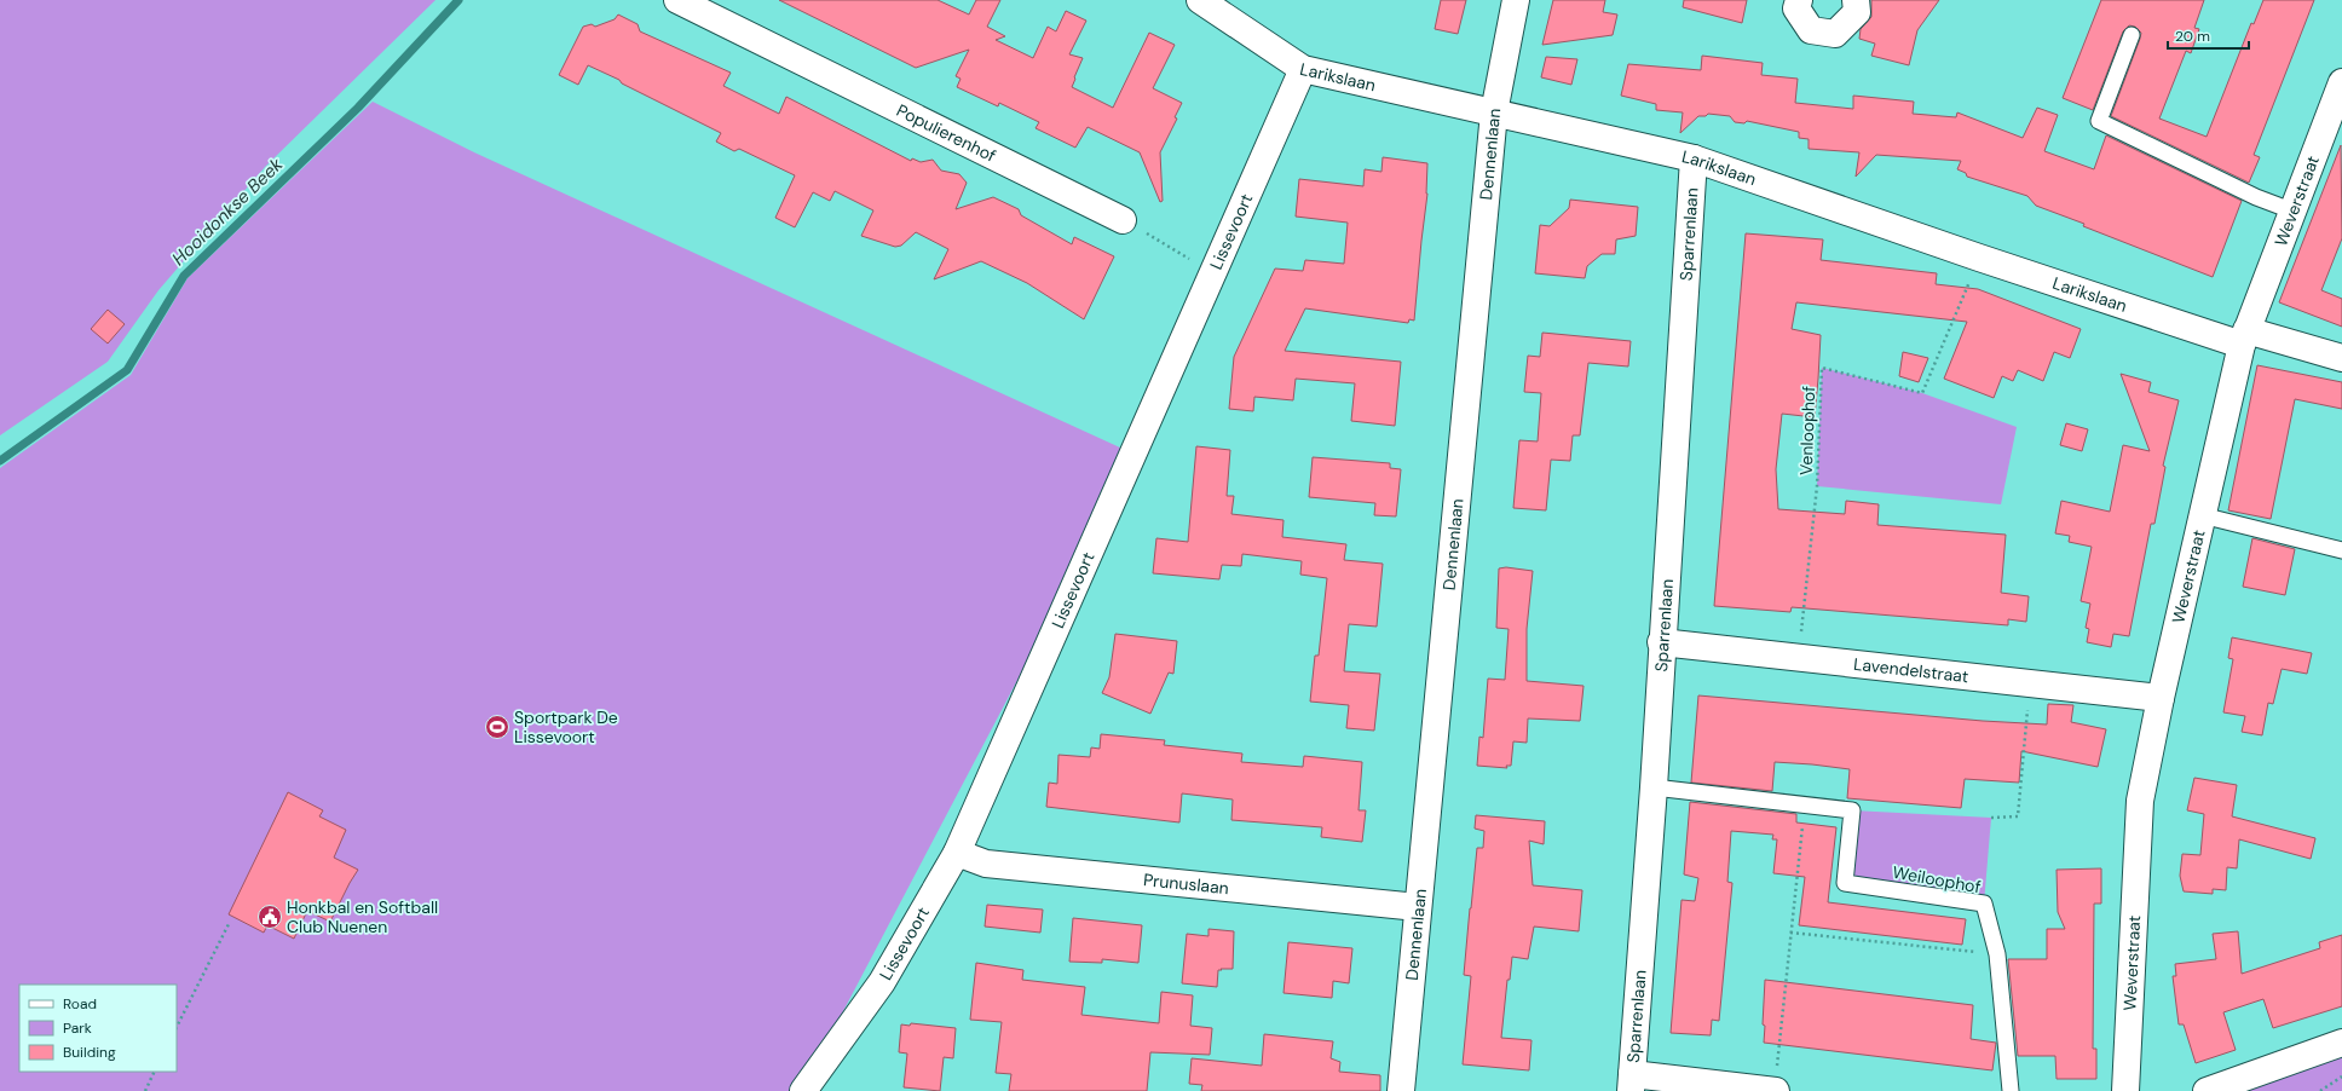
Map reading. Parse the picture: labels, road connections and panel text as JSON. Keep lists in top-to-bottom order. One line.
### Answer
{"streets":{"street":["Larikslaan","Populierenhof","Dennenlaan","Weverstraat","Lissevoort","Sparrenlaan","Lavendelstraat","Prunuslaan"],"lane":["Weiloophof"],"path":["Venloophof"]},"crossings":[["Larikslaan","Dennenlaan"],["Larikslaan","Weverstraat"],["Larikslaan","Lissevoort"],["Larikslaan","Sparrenlaan"],["Larikslaan","Venloophof"],["Dennenlaan","Prunuslaan"],["Weverstraat","Lavendelstraat"],["Lissevoort","Prunuslaan"],["Sparrenlaan","Lavendelstraat"],["Sparrenlaan","Weiloophof"],["Venloophof","Lavendelstraat"]],"water":["Hooidonkse Beek"],"places":{"sports":["Sportpark De Lissevoort"],"public building":["Honkbal en Softball Club Nuenen"]},"legend":["Road","Park","Building"],"scale_bar":"20 m"}
